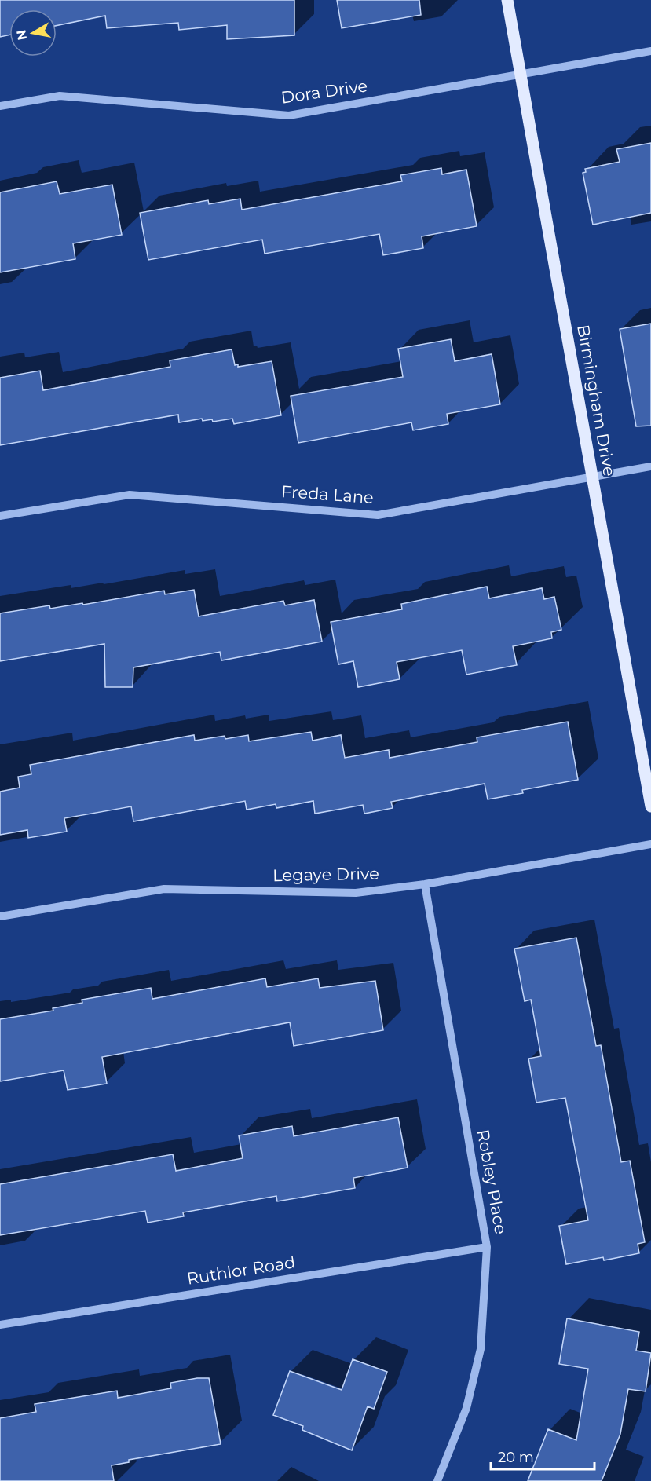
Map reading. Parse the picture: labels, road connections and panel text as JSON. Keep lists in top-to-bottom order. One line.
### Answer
{"streets":{"main road":["Birmingham Drive"],"street":["Dora Drive","Freda Lane","Legaye Drive","Robley Place","Ruthlor Road"]},"crossings":[["Dora Drive","Birmingham Drive"],["Birmingham Drive","Freda Lane"],["Legaye Drive","Robley Place"],["Robley Place","Ruthlor Road"]],"scale_bar":"20 m","north":"left"}
